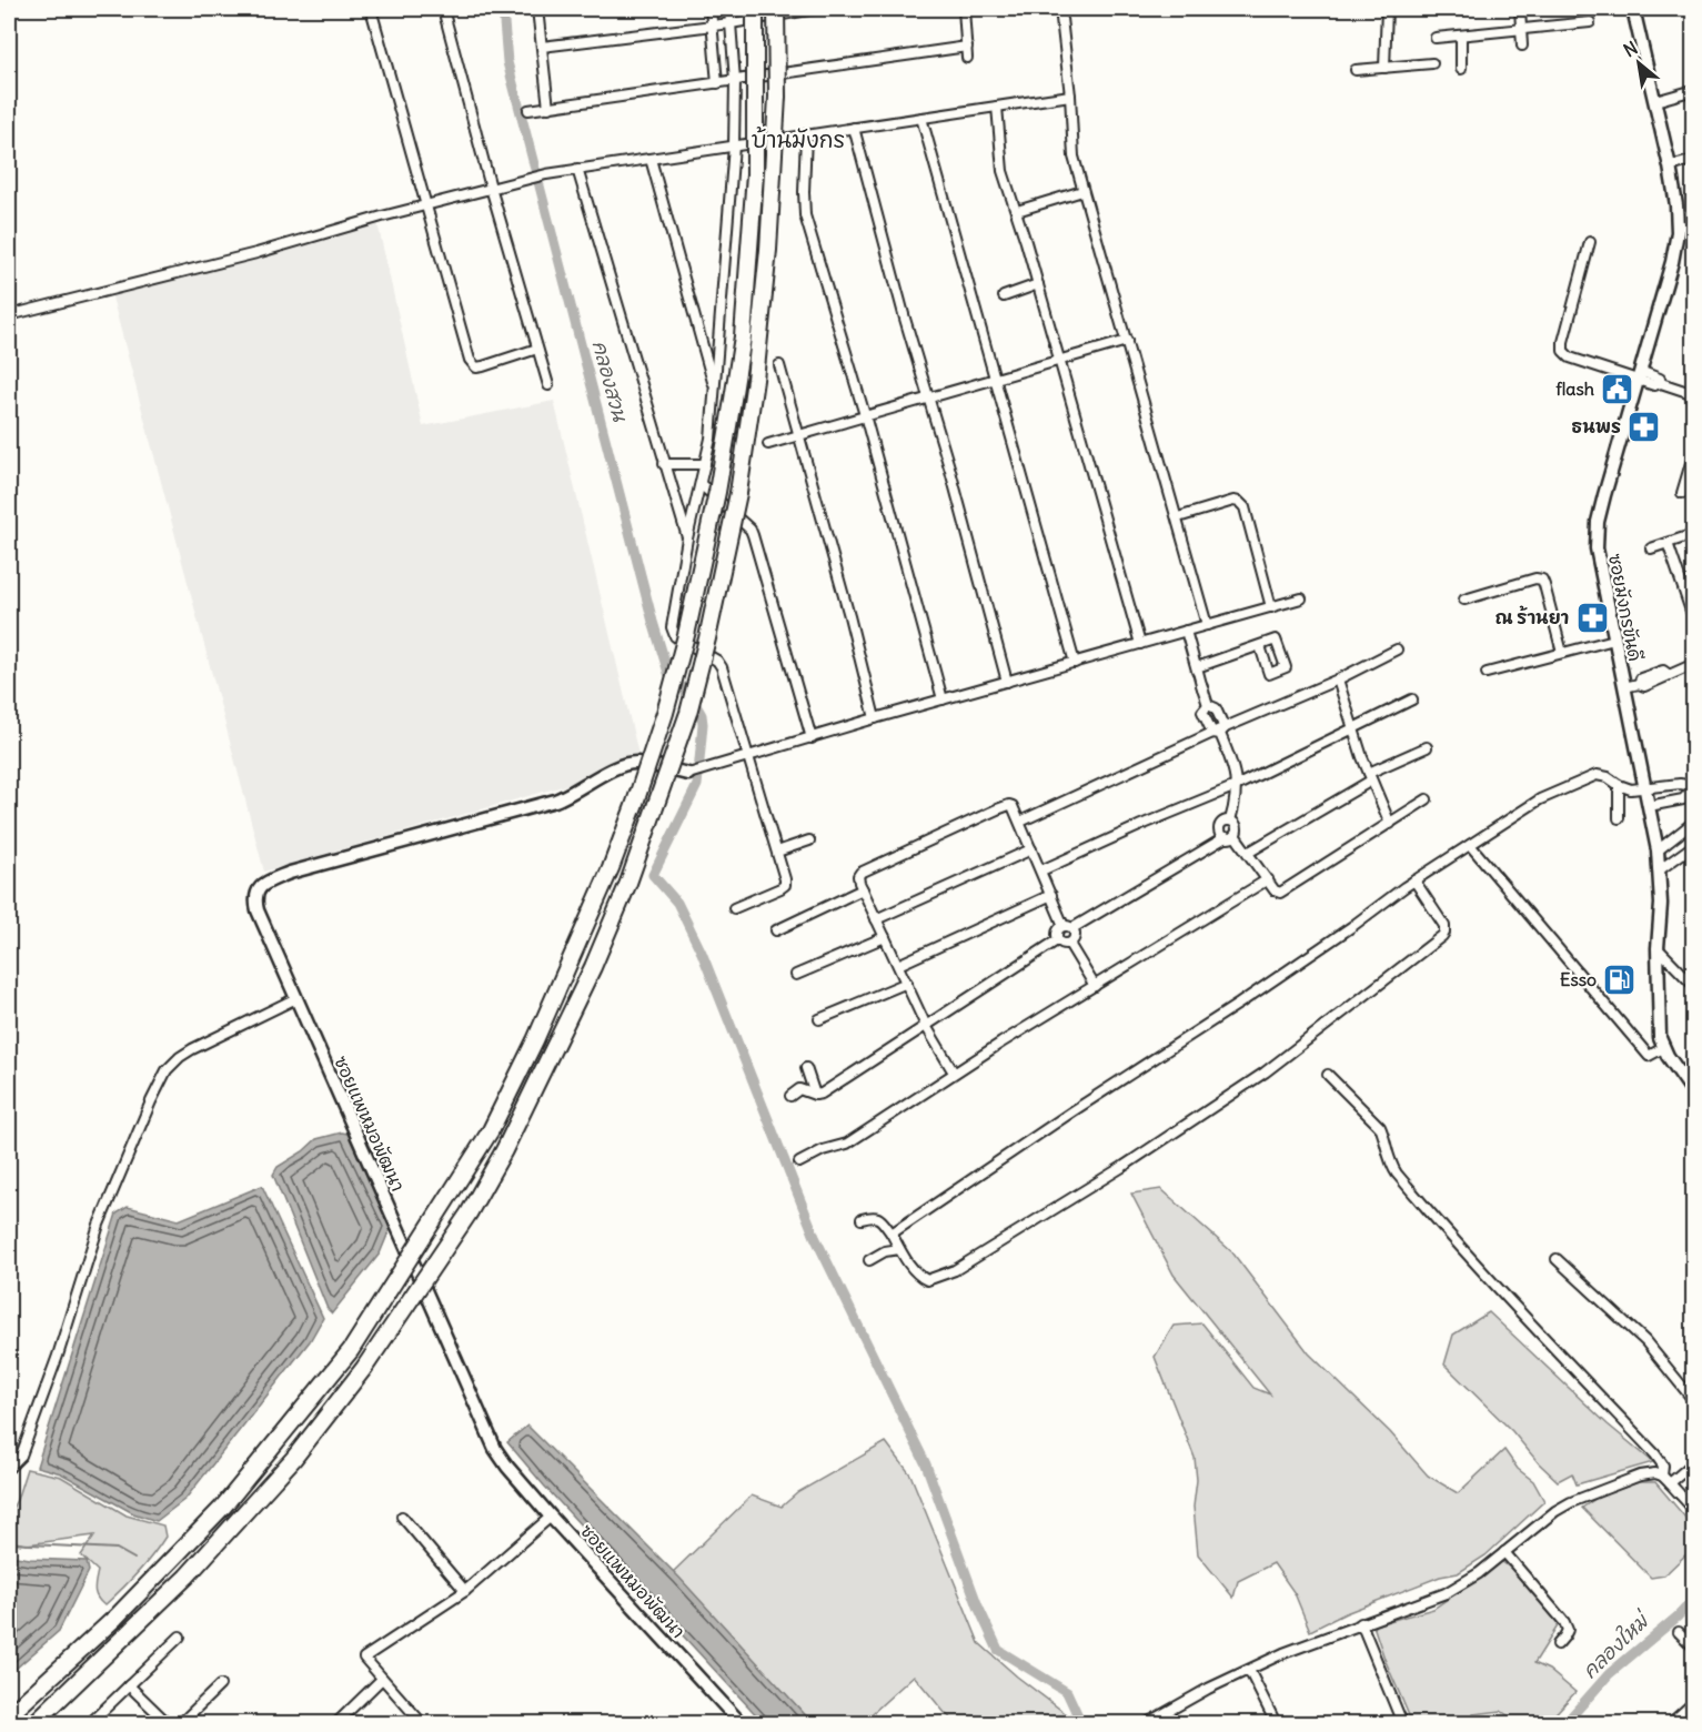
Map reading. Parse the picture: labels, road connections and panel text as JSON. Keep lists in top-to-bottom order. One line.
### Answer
{"streets":{"street":["ซอยมังกรขันดี","ซอยแพหมอพัฒนา"]},"districts":["บ้านมังกร"],"water":["คลองสวน","คลองใหม่"],"places":{"public building":["flash"],"pharmacy":["ธนพร","ณ ร้านยา"],"fuel station":["Esso"]},"north":"top left"}
